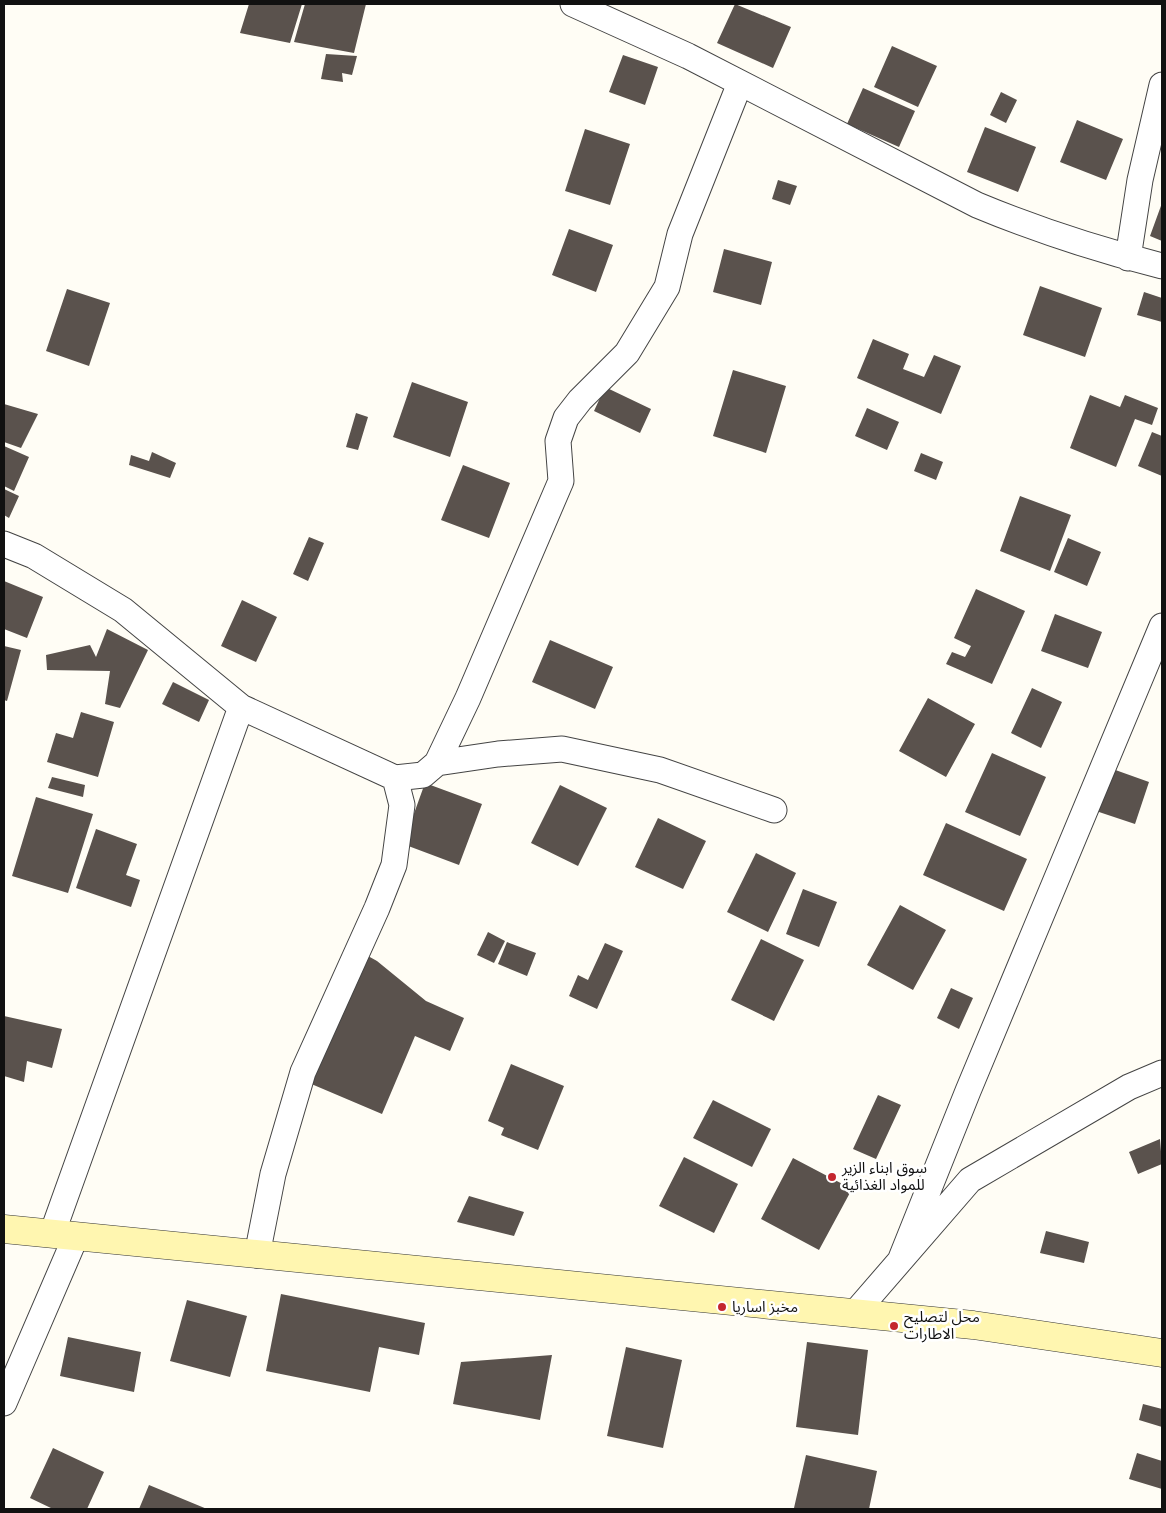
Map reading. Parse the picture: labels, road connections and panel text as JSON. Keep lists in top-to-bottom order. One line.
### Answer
{"places":["سوق ابناء الزير للمواد الغذائية","مخبز اساريا","محل لتصليح الاطارات"]}
